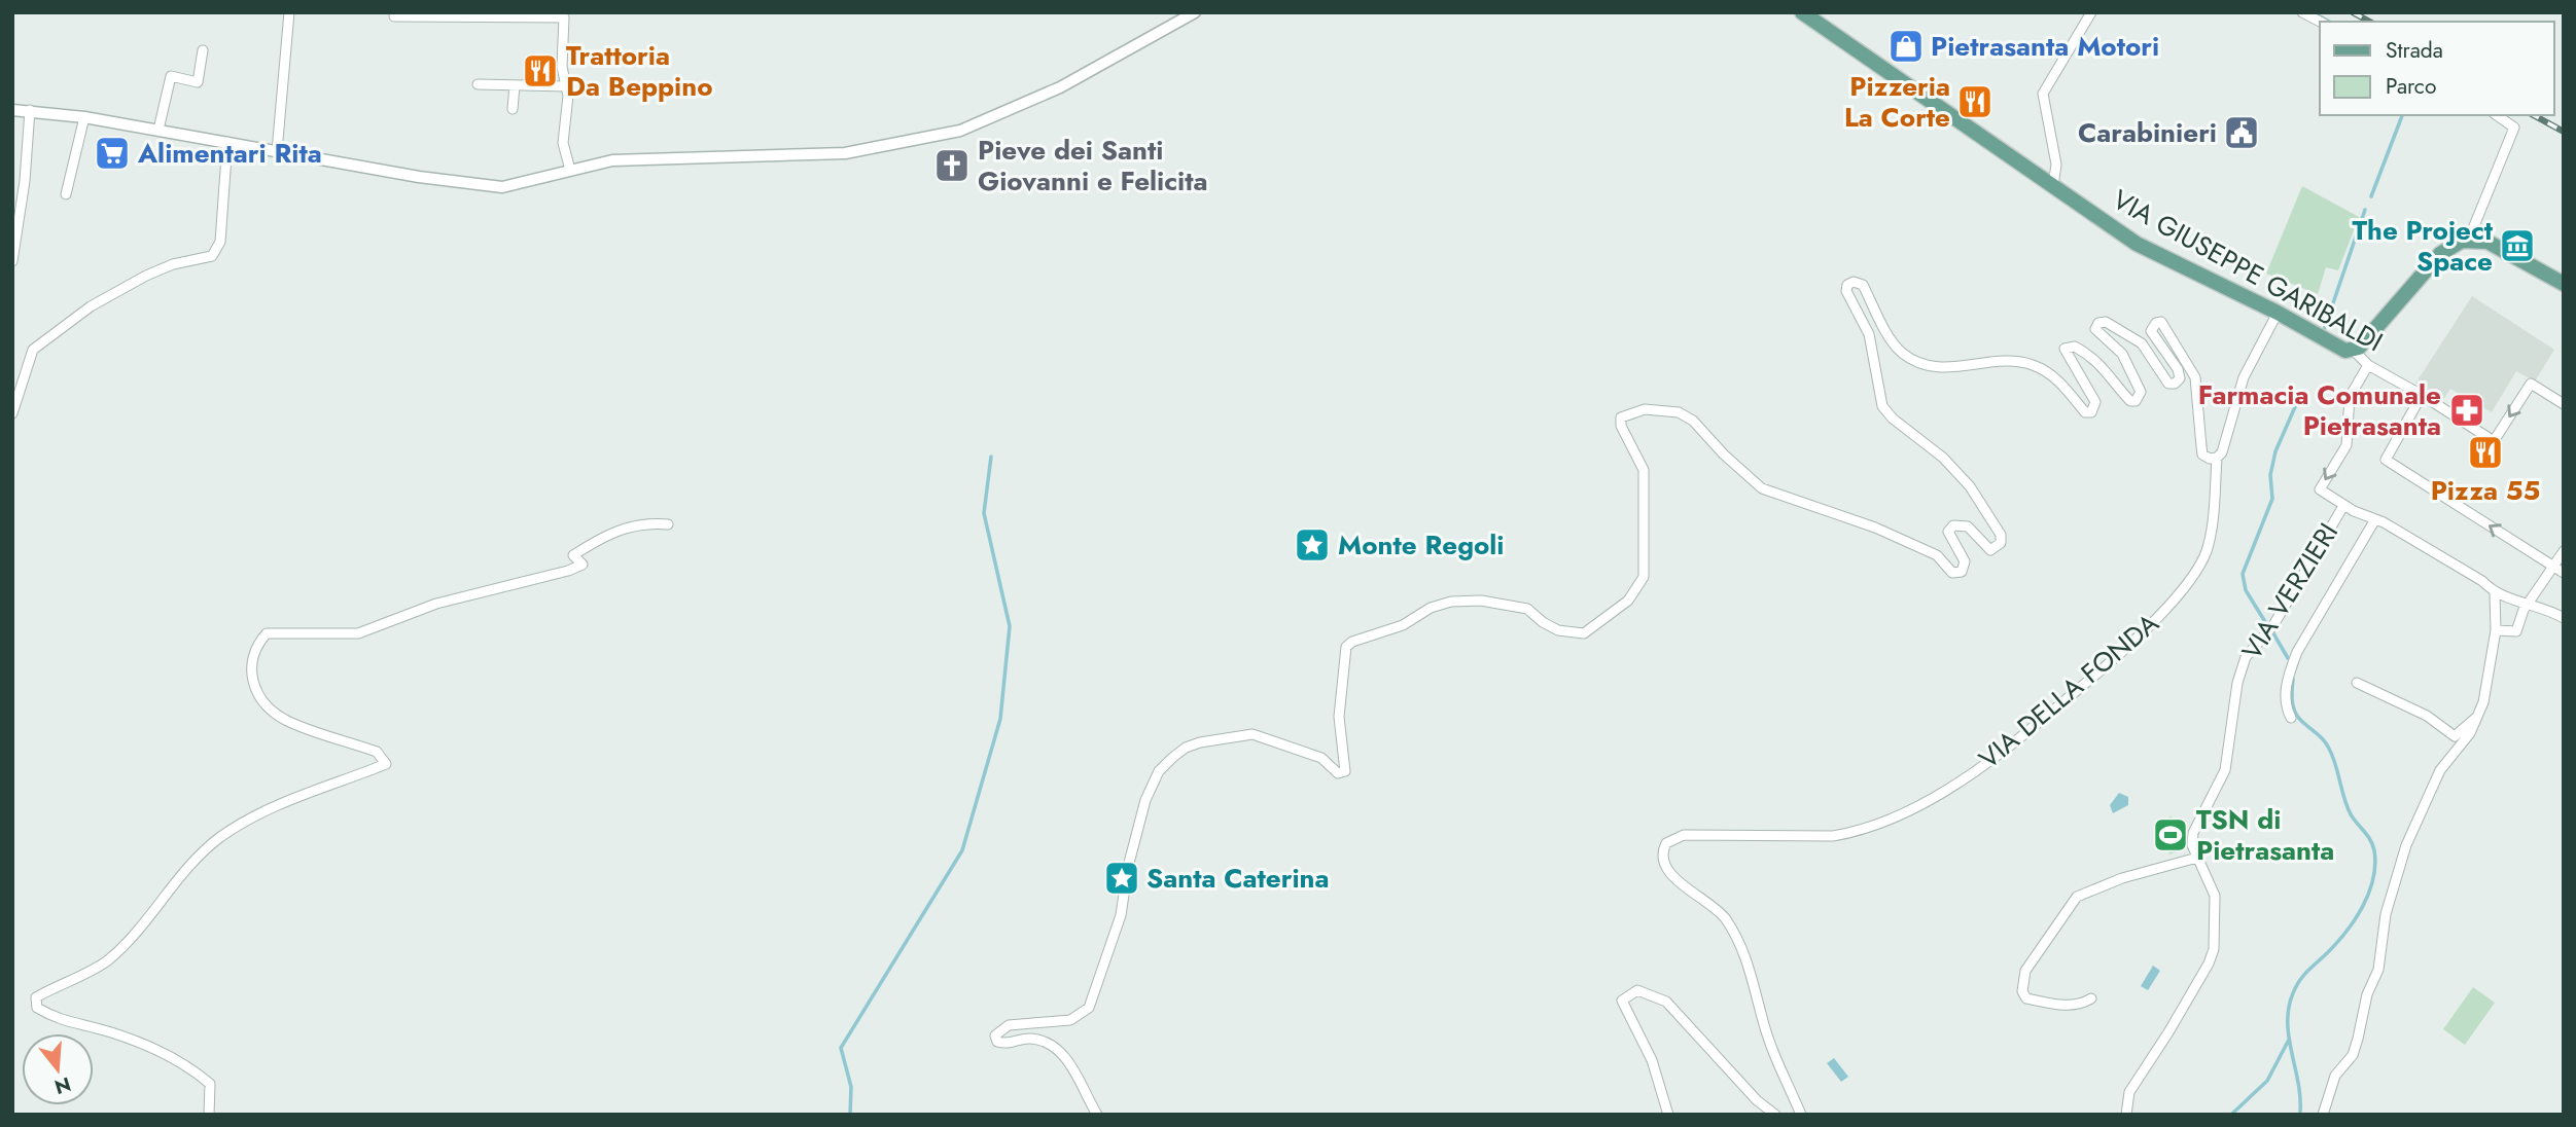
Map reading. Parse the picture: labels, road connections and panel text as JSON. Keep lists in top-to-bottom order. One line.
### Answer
{"streets":{"main road":["VIA GIUSEPPE GARIBALDI"],"street":["VIA VERZIERI","VIA DELLA FONDA"]},"places":{"shop":["Pietrasanta Motori"],"restaurant":["Trattoria Da Beppino","Pizzeria La Corte","Pizza 55"],"public building":["Carabinieri"],"supermarket":["Alimentari Rita"],"church":["Pieve dei Santi Giovanni e Felicita"],"museum":["The Project Space"],"pharmacy":["Farmacia Comunale Pietrasanta"],"place":["Monte Regoli","Santa Caterina"],"sports":["TSN di Pietrasanta"]},"legend":["Strada","Parco"],"north":"bottom"}
